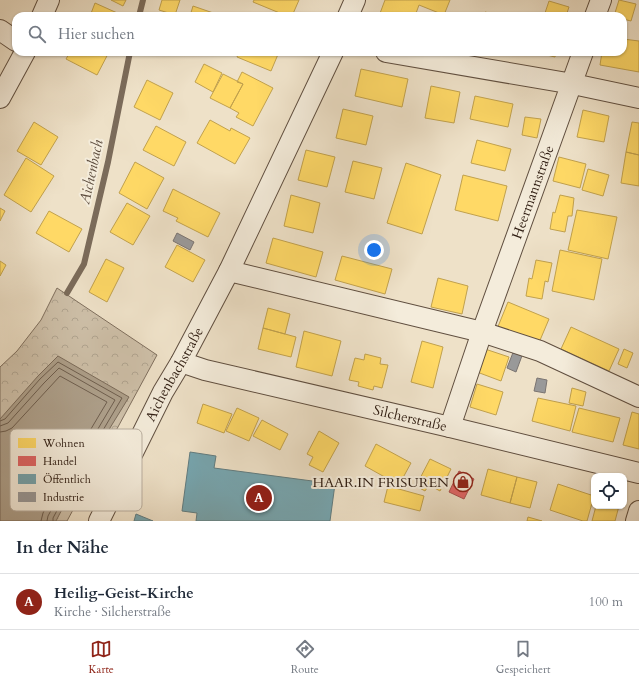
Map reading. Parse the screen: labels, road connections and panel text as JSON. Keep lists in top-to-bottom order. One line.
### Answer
{"streets":{"street":["Heermannstraße","Aichenbachstraße","Silcherstraße"]},"crossings":[["Heermannstraße","Silcherstraße"],["Aichenbachstraße","Silcherstraße"]],"water":["Aichenbach"],"places":{"shop":["HAAR.IN FRISUREN"]},"legend":["Wohnen","Handel","Öffentlich","Industrie"],"page":{"search":"Hier suchen","pins":"A","heading":"In der Nähe","list":[{"mark":"A","name":"Heilig-Geist-Kirche","note":"Kirche · Silcherstraße","value":"100 m"}],"nav":["Karte","Route","Gespeichert"]}}
